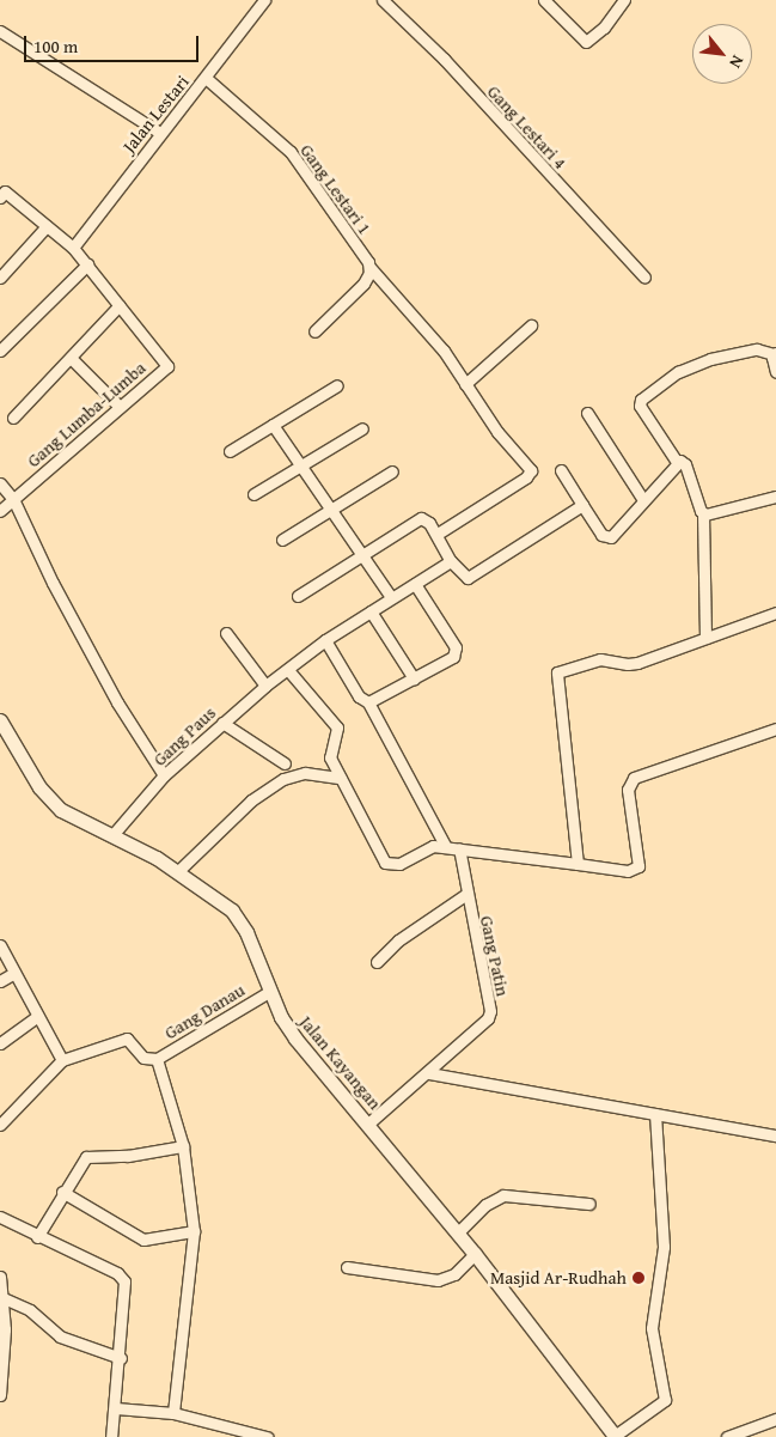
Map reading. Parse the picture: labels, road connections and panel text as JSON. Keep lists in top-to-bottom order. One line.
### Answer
{"streets":{"street":["Jalan Lestari","Gang Lestari 4","Gang Lestari 1","Gang Lumba-Lumba","Gang Paus","Gang Patin","Gang Danau","Jalan Kayangan"]},"crossings":[["Jalan Lestari","Gang Lestari 1"],["Gang Paus","Jalan Kayangan"],["Gang Patin","Jalan Kayangan"],["Gang Danau","Jalan Kayangan"]],"places":["Masjid Ar-Rudhah"],"scale_bar":"100 m","north":"bottom right"}
